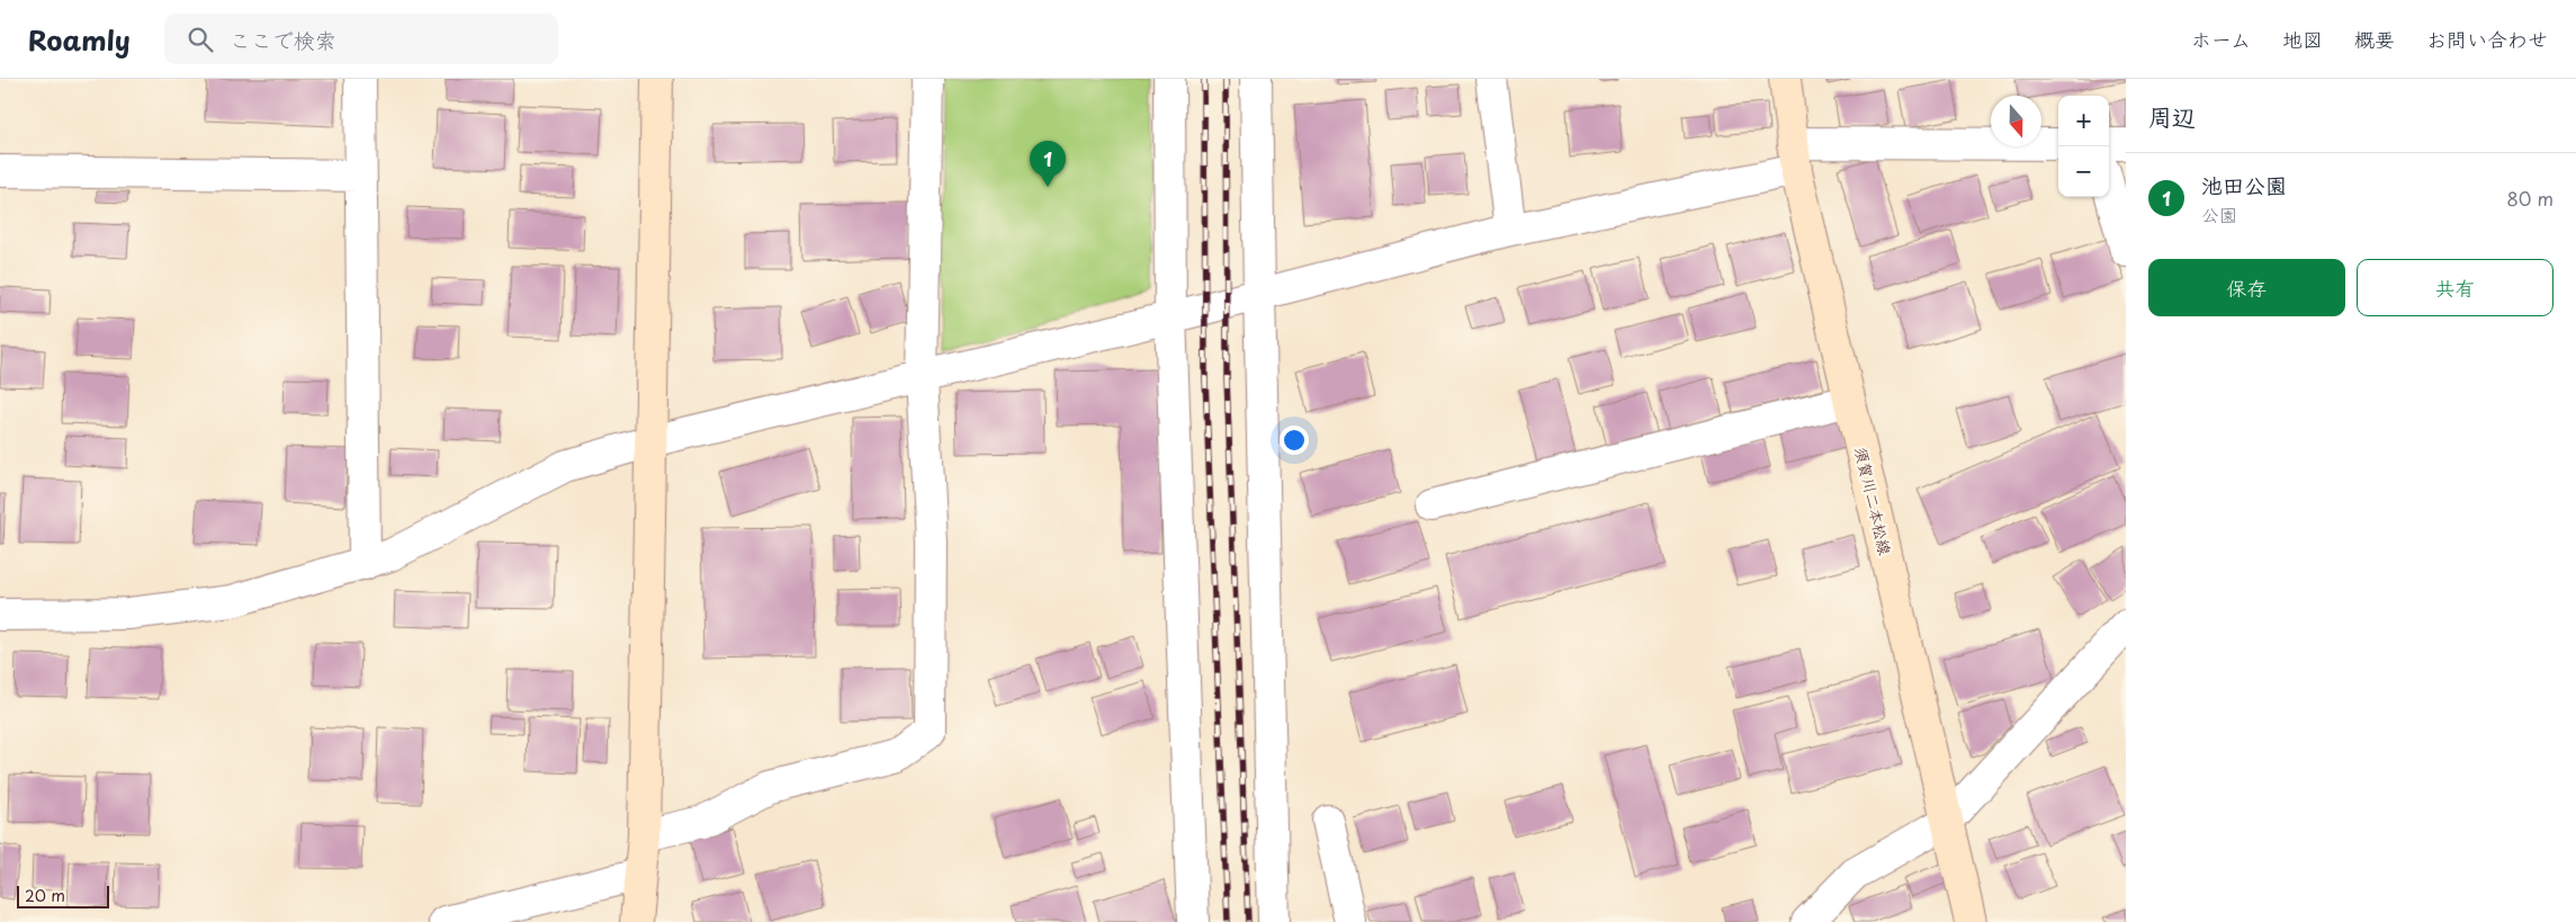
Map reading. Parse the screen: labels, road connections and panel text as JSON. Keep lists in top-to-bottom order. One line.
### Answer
{"streets":{"street":["須賀川二本松線"]},"scale_bar":"20 m","north":"bottom","page":{"header":"Roamly","search":"ここで検索","nav":["ホーム","地図","概要","お問い合わせ"],"heading":"周辺","map_buttons":["+","−"],"pins":"1","list":[{"mark":"1","name":"池田公園","note":"公園","value":"80 m"}],"buttons":["保存","共有"],"scale":"20 m"}}
